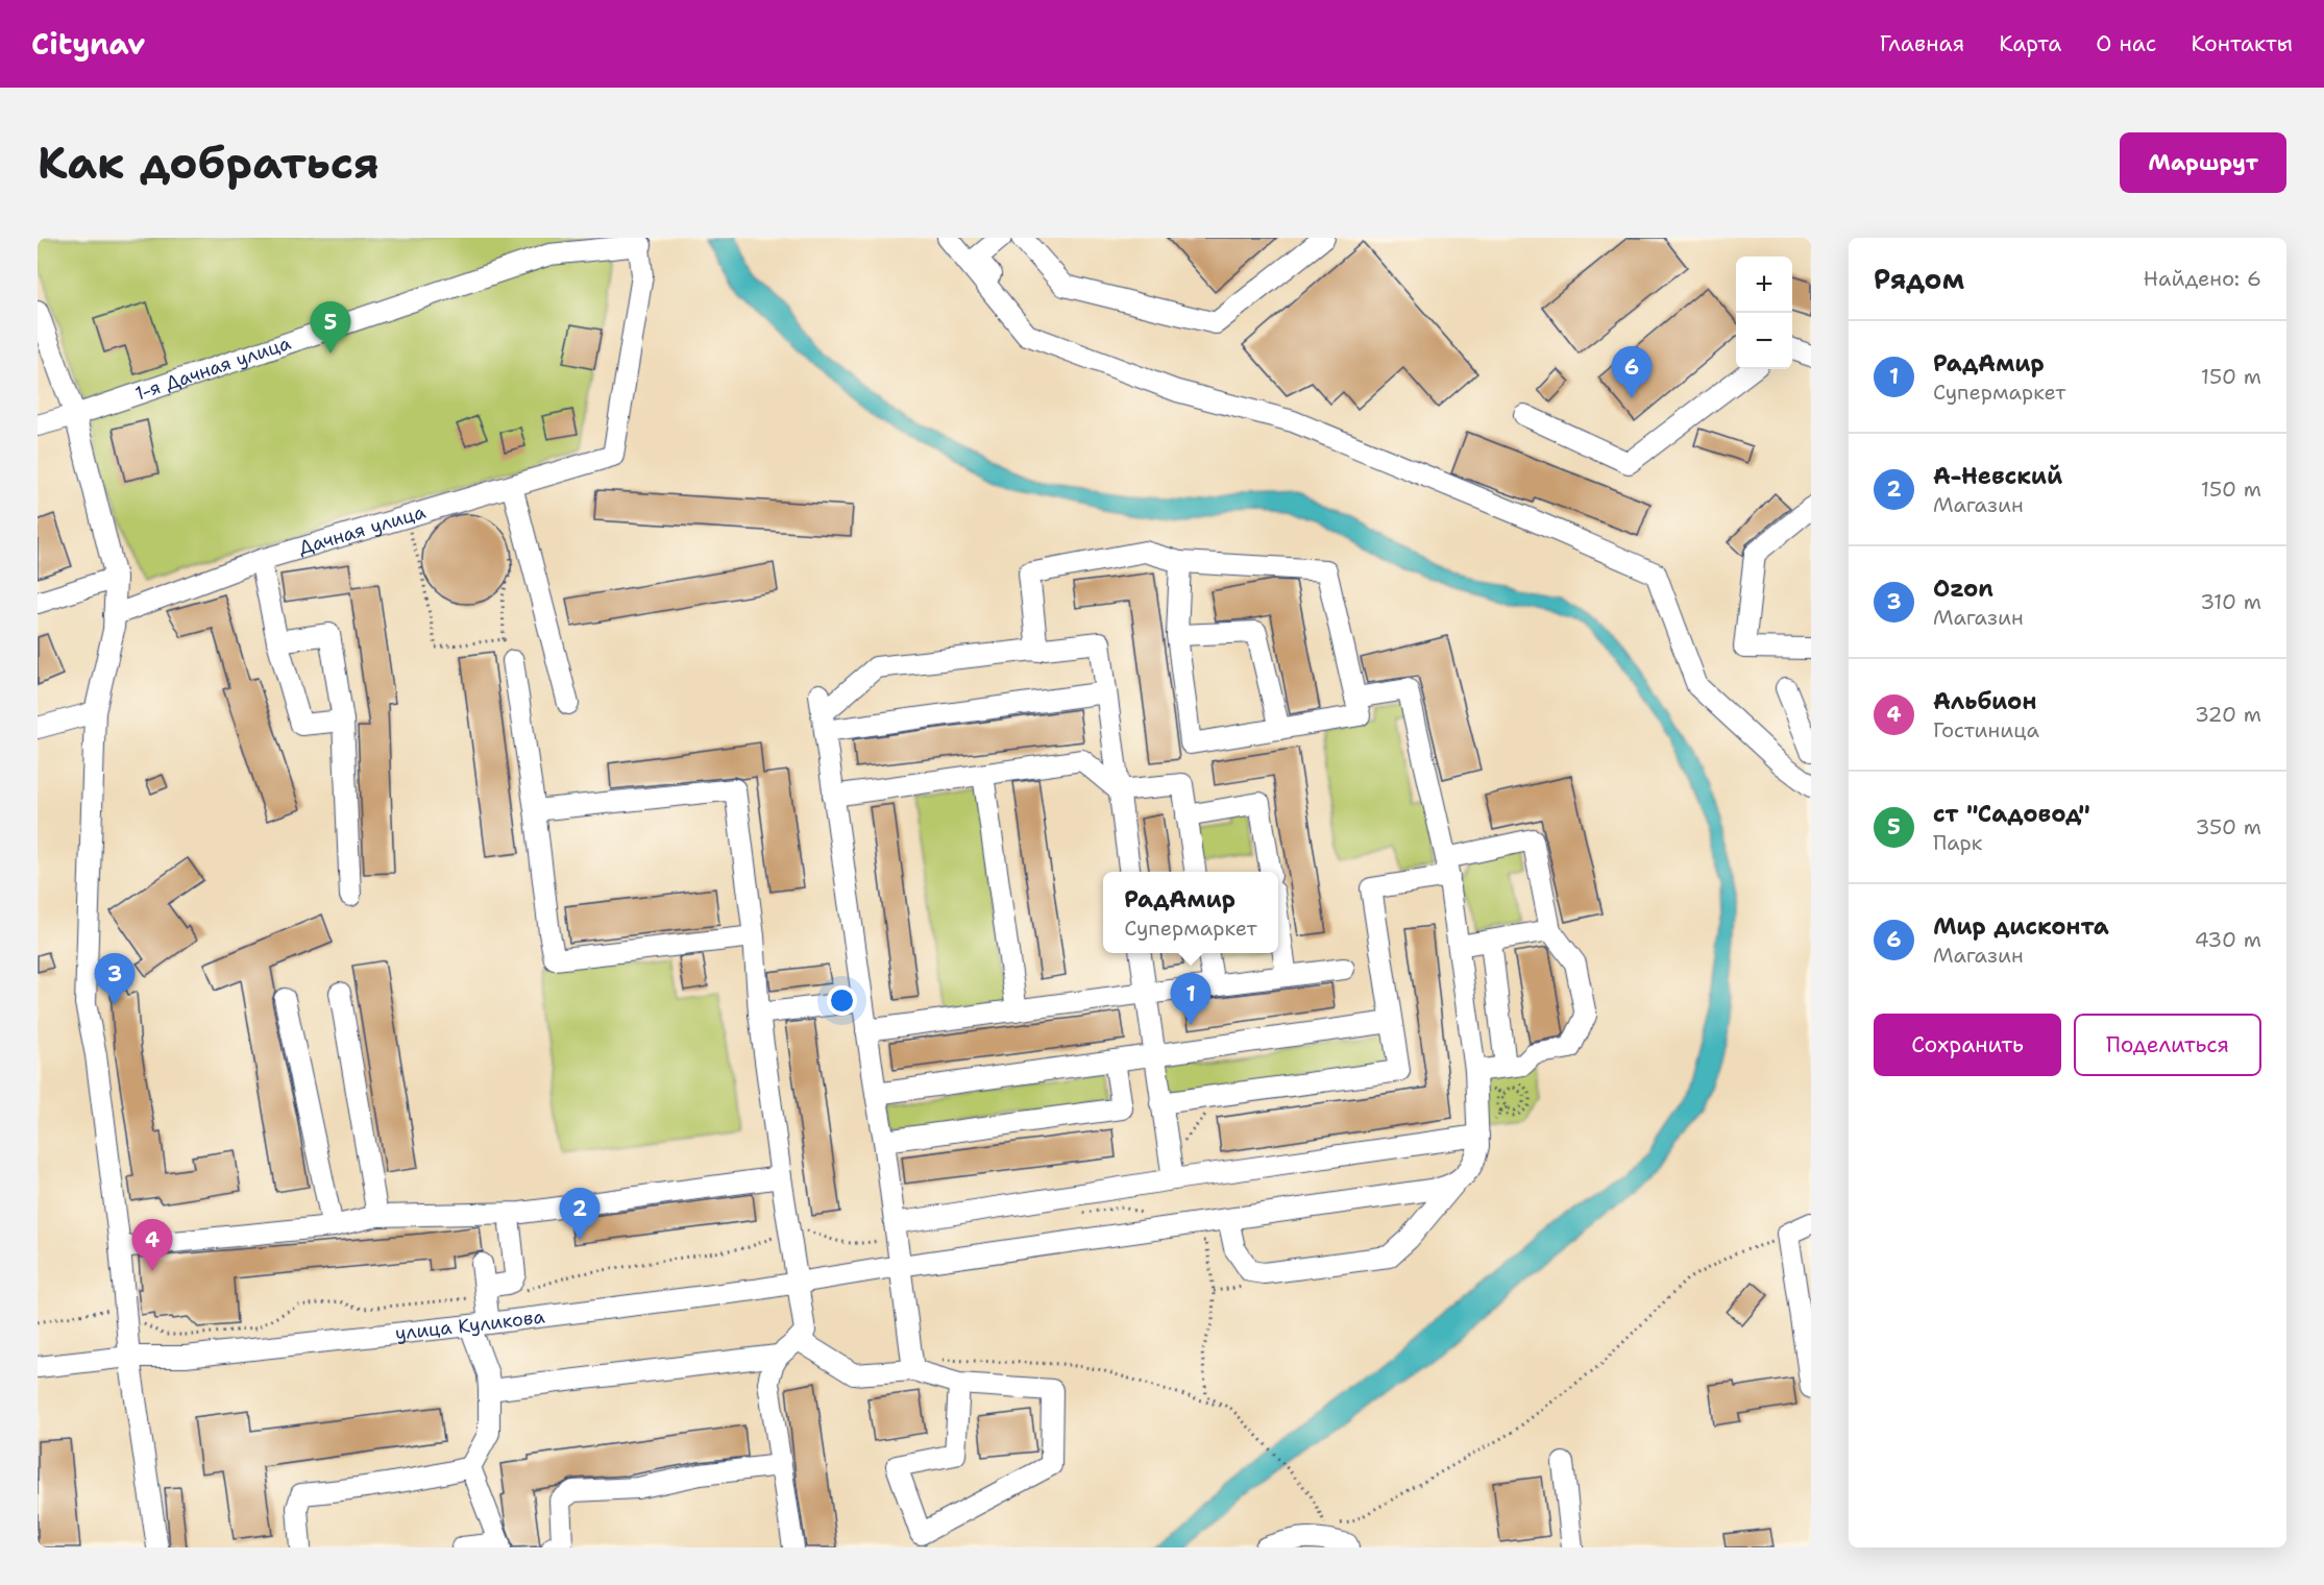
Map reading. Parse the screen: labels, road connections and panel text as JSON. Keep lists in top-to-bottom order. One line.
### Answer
{"streets":{"street":["1-я Дачная улица","Дачная улица","улица Куликова"]},"crossings":[["1-я Дачная улица","Дачная улица"]],"page":{"header":"Citynav","nav":["Главная","Карта","О нас","Контакты"],"buttons":["Маршрут",["Сохранить","Поделиться"]],"title":"Как добраться","heading":["Рядом","Найдено: 6"],"map_buttons":["+","−"],"pins":["5","6","3","1","2","4"],"list":[{"mark":"1","name":"РадАмир","note":"Супермаркет","value":"150 m"},{"mark":"2","name":"А-Невский","note":"Магазин","value":"150 m"},{"mark":"3","name":"Ozon","note":"Магазин","value":"310 m"},{"mark":"4","name":"Альбион","note":"Гостиница","value":"320 m"},{"mark":"5","name":"ст \"Садовод\"","note":"Парк","value":"350 m"},{"mark":"6","name":"Мир дисконта","note":"Магазин","value":"430 m"}],"popup":["РадАмир","Супермаркет"]}}
